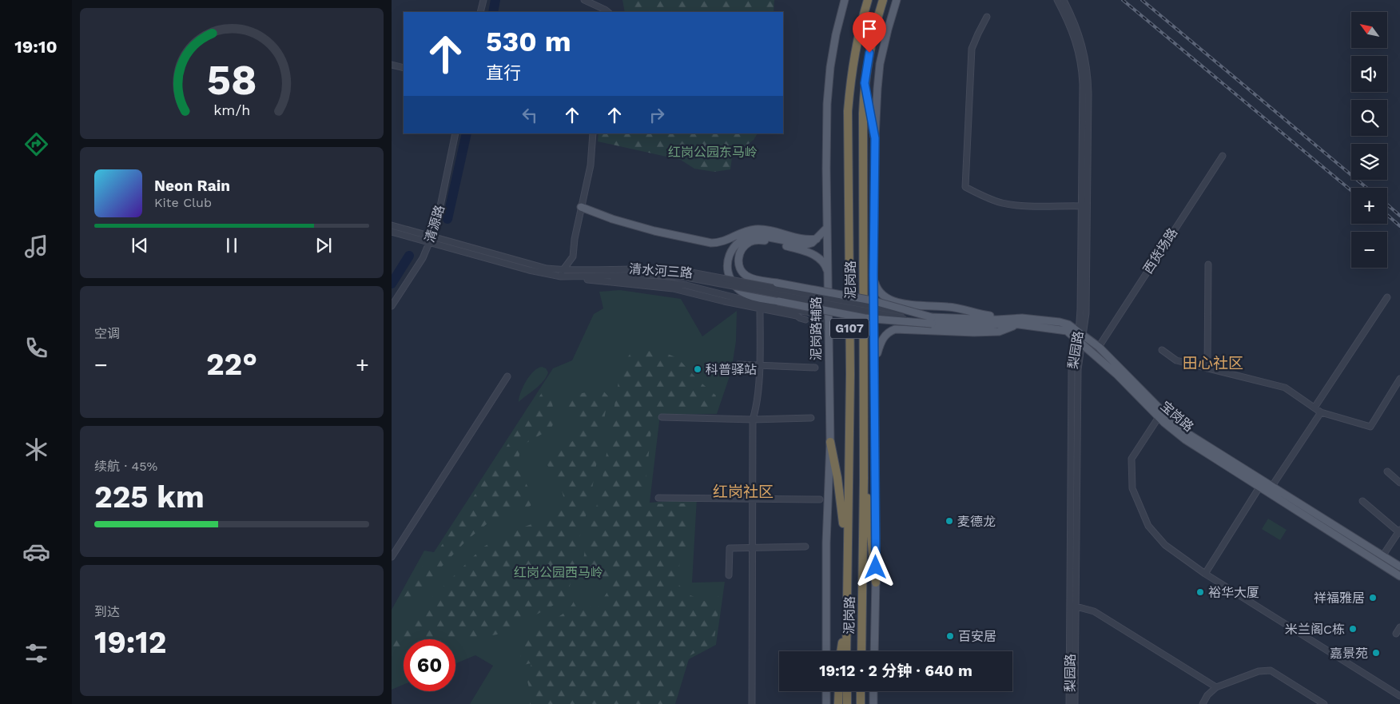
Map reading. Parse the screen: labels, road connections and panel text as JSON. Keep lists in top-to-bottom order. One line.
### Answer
{"streets":{"highway":["泥岗路","G107"],"main road":["泥岗路辅路","宝岗路"],"street":["清源路","西货场路","清水河三路","梨园路"]},"crossings":[["清源路","清水河三路"],["西货场路","宝岗路"],["清水河三路","宝岗路"],["梨园路","宝岗路"]],"districts":["田心社区","红岗社区"],"parks":["红岗公园东马岭","红岗公园西马岭"],"places":["科普驿站","麦德龙","裕华大厦","祥福雅居","米兰阁C栋","百安居","嘉景苑"],"north":"top left","page":{"tabs":"19:10","map_buttons":["+","−"],"turn":["530 m","直行"],"song":["Neon Rain","Kite Club"],"tile":["空调",["续航 · 45%","225 km"],["到达","19:12"]],"heat":["−","22°","+"],"limit":"60","trip":"19:12 · 2 分钟 · 640 m","gauge":["58","km/h"]}}
